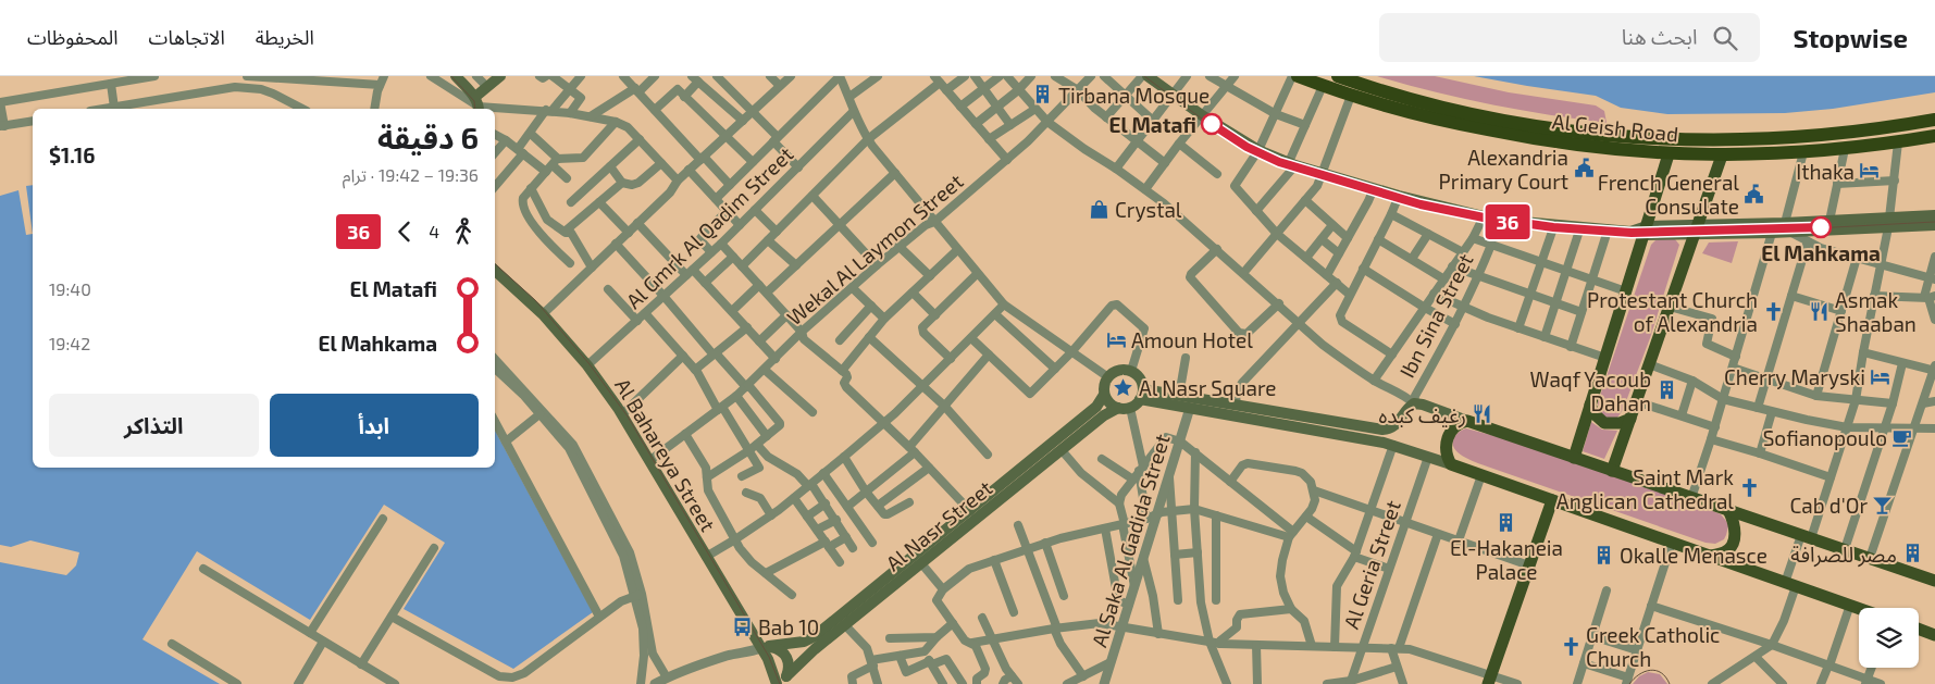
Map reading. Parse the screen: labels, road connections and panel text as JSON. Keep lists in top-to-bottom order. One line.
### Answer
{"streets":{"highway":["Al Geish Road"],"main road":["Al Bahareya Street","Al Nasr Street"],"street":["Al Gmrk Al Qadim Street","Wekal Al Laymon Street","Ibn Sina Street","Al Saka Al Gadida Street","Al Geria Street"]},"crossings":[["Al Gmrk Al Qadim Street","Al Bahareya Street"],["Wekal Al Laymon Street","Al Bahareya Street"],["Al Bahareya Street","Al Nasr Street"]],"places":{"building":["Tirbana Mosque","Waqf Yacoub Dahan","El-Hakaneia Palace","مصر للصرافة","Okalle Menasce"],"other":["El Matafi","El Mahkama"],"public building":["Alexandria Primary Court","French General Consulate"],"hotel":["Ithaka","Amoun Hotel","Cherry Maryski"],"shop":["Crystal"],"church":["Protestant Church of Alexandria","Saint Mark Anglican Cathedral","Greek Catholic Church"],"restaurant":["Asmak Shaaban","رغيف كبده"],"place":["Al Nasr Square"],"cafe":["Sofianopoulo"],"bar":["Cab d'Or"],"bus stop":["Bab 10"]},"lines":["tram line 36"],"page":{"header":"Stopwise","search":"ابحث هنا","nav":["الخريطة","الاتجاهات","المحفوظات"],"on_map":"36","heading":["6 دقيقة","19:36 – 19:42 · ترام","$1.16"],"legs":["4","36"],"list":[{"name":"El Matafi","value":"19:40"},{"name":"El Mahkama","value":"19:42"}],"buttons":["ابدأ","التذاكر"]}}
